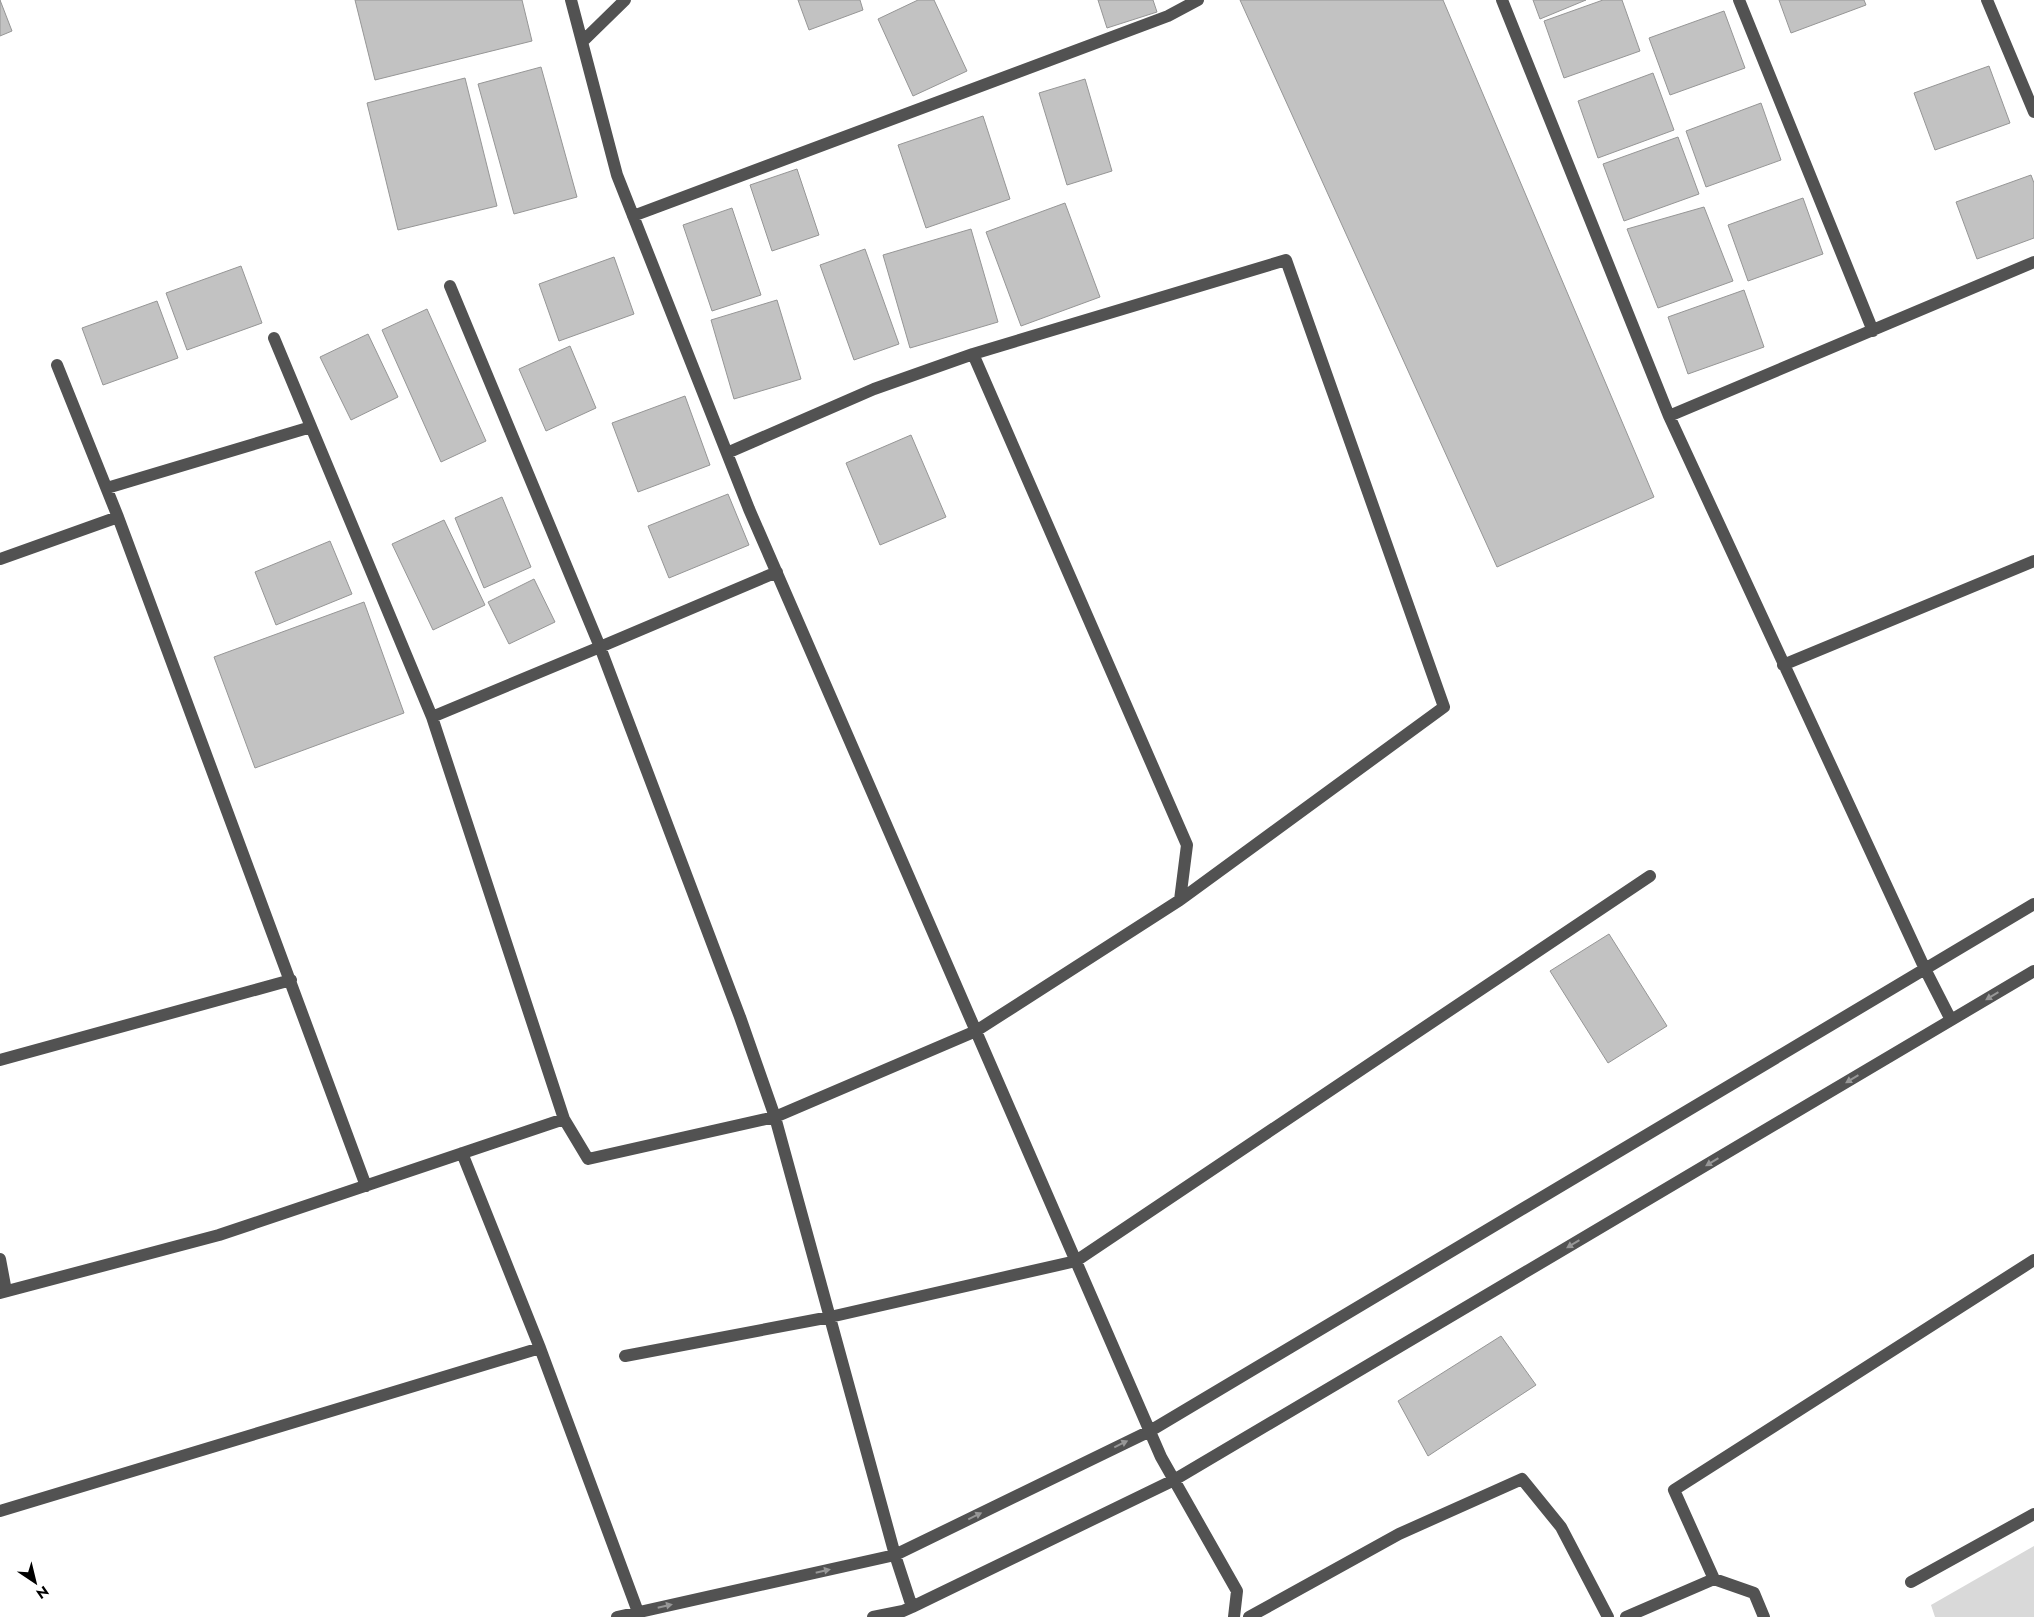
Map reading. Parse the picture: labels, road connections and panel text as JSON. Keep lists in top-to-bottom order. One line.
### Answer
{"north":"bottom right"}
